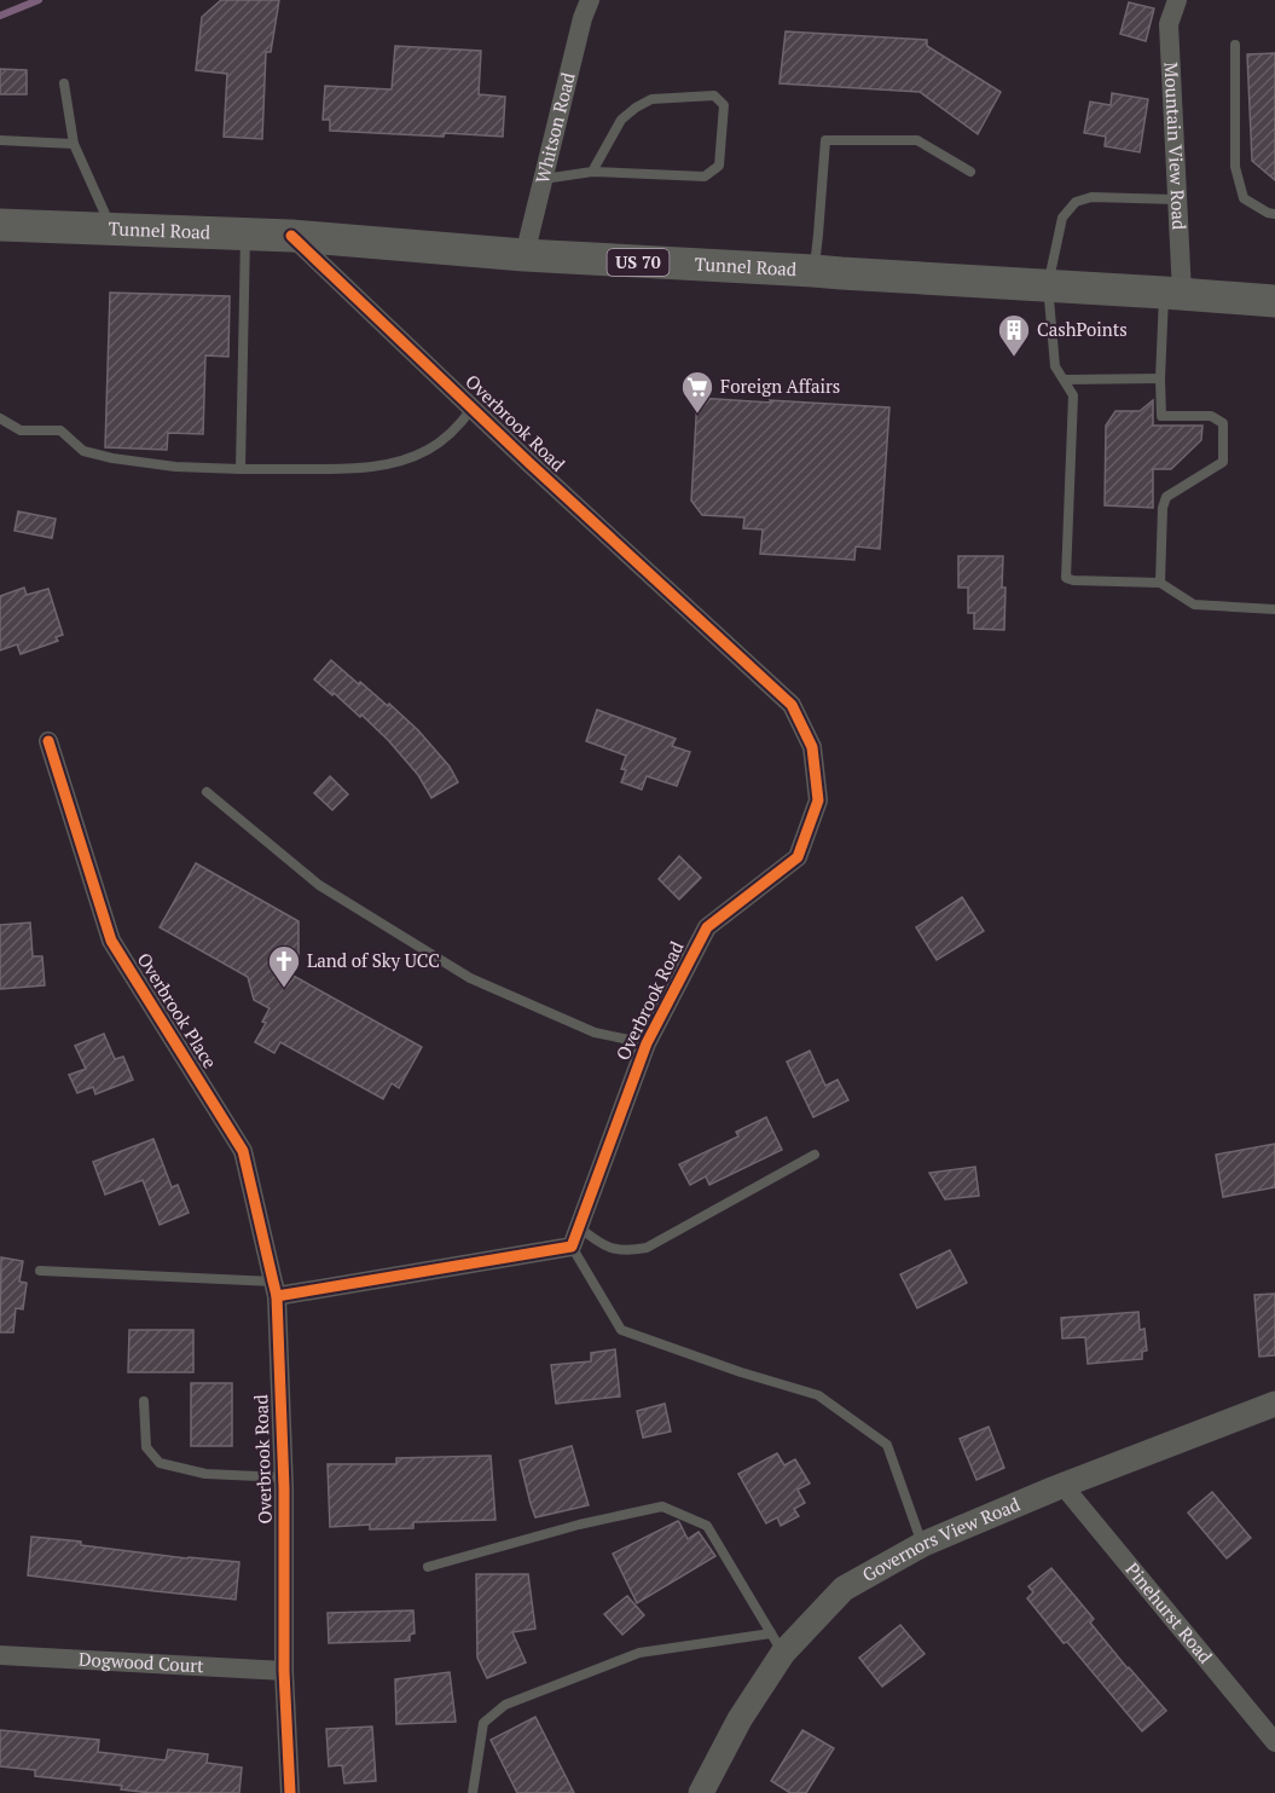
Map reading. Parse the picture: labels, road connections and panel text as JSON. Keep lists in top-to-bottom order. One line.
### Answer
{"streets":{"main road":["Tunnel Road","US 70"],"street":["Whitson Road","Mountain View Road","Overbrook Road","Overbrook Place","Governors View Road","Pinehurst Road","Dogwood Court"]},"crossings":[["Whitson Road","Tunnel Road"],["Mountain View Road","Tunnel Road"],["Tunnel Road","Overbrook Road"],["Overbrook Road","Overbrook Place"],["Overbrook Road","Dogwood Court"],["Governors View Road","Pinehurst Road"]],"places":{"building":["CashPoints"],"supermarket":["Foreign Affairs"],"church":["Land of Sky UCC"]}}
